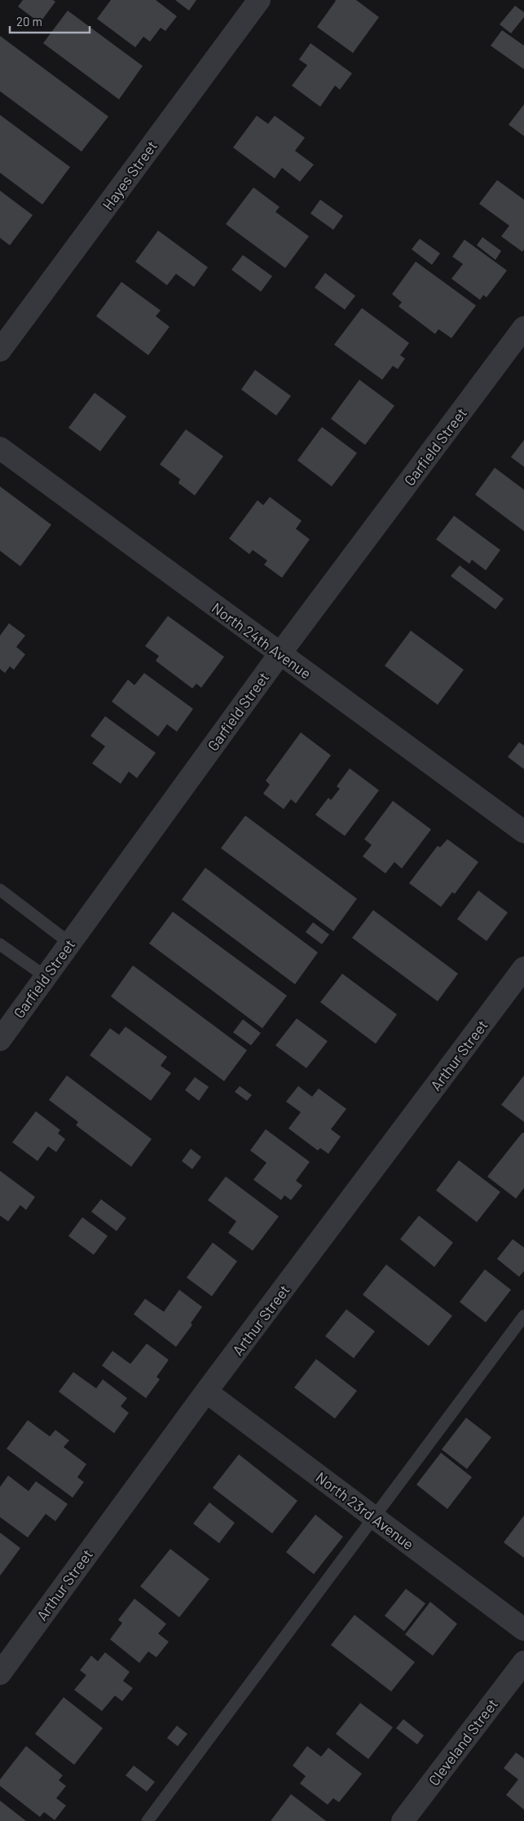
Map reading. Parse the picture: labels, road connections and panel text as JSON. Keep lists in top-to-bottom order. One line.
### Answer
{"streets":{"street":["Hayes Street","Garfield Street","North 24th Avenue","Arthur Street","North 23rd Avenue","Cleveland Street"]},"crossings":[["Garfield Street","North 24th Avenue"],["Arthur Street","North 23rd Avenue"]],"scale_bar":"20 m"}
